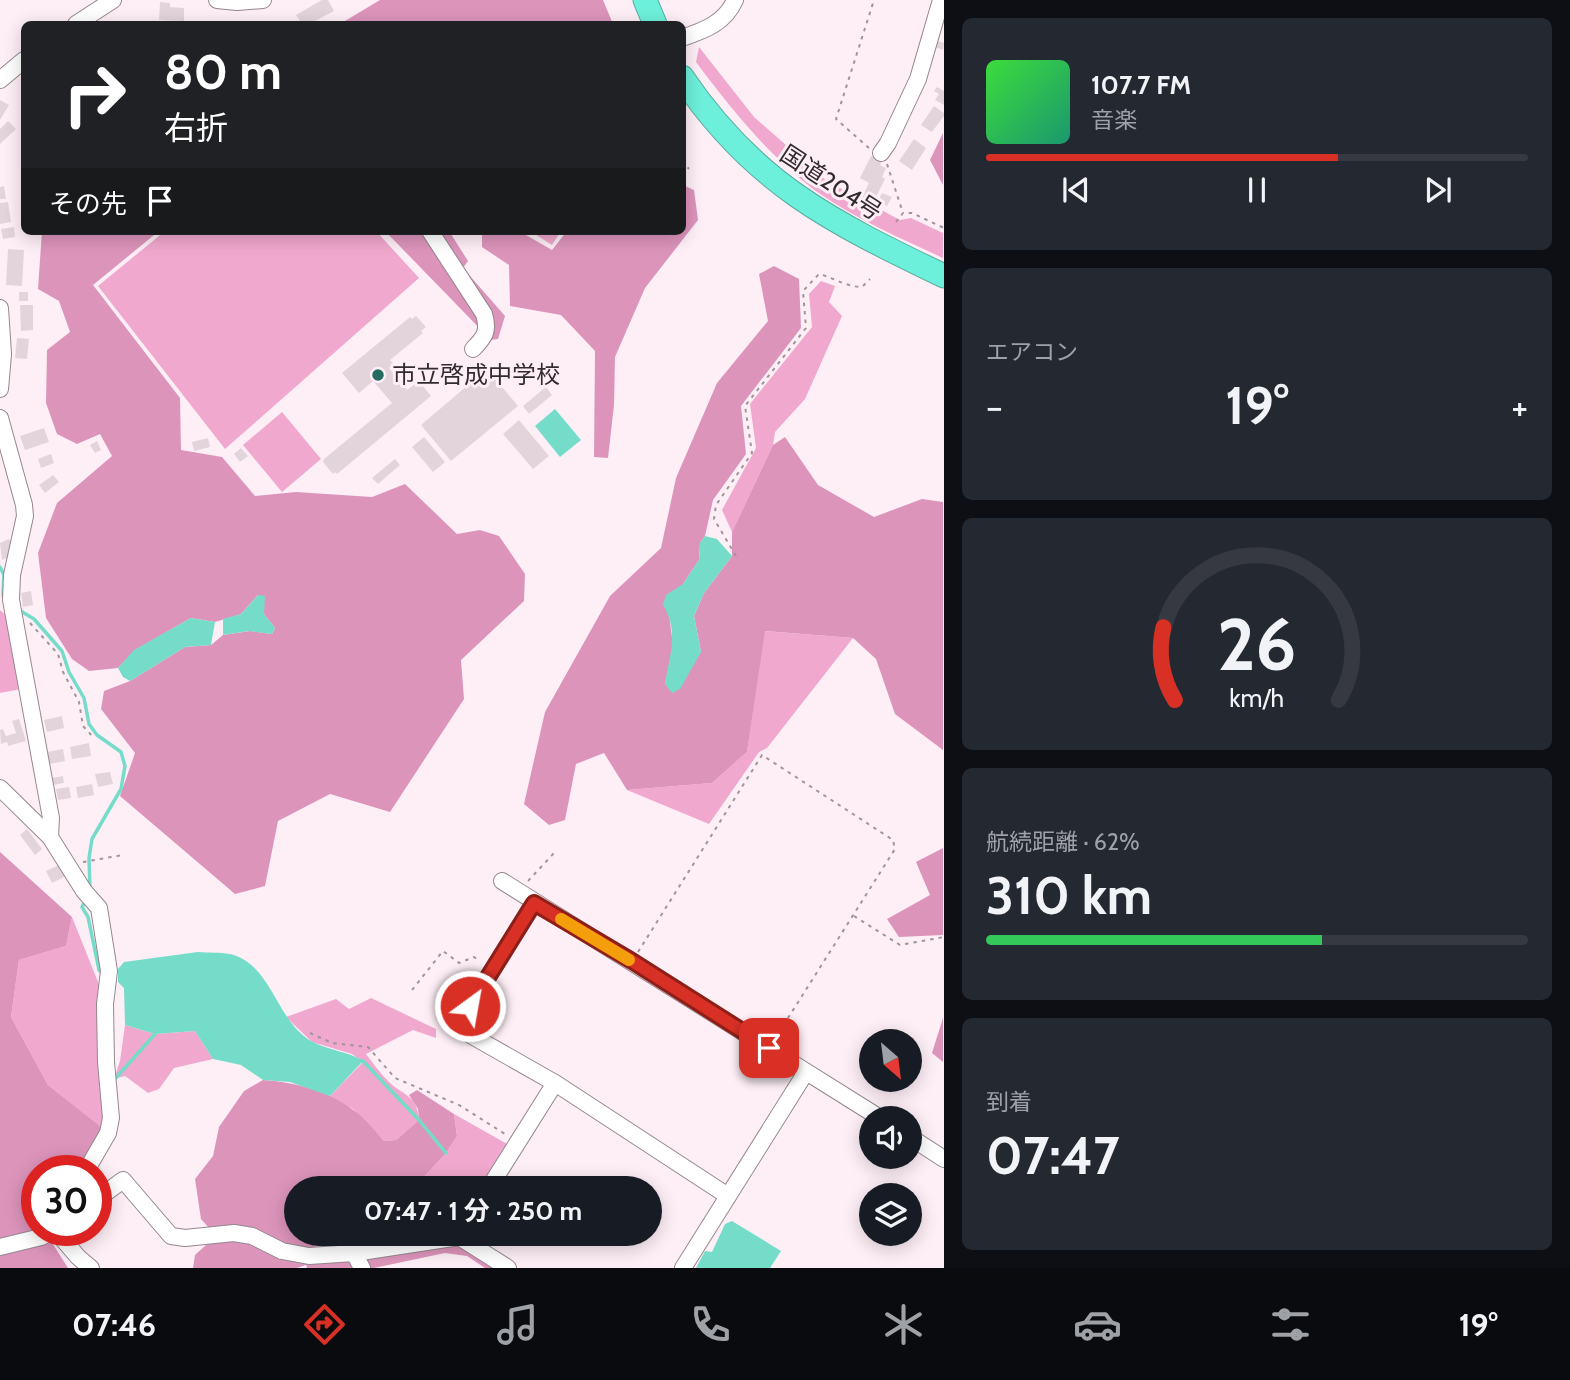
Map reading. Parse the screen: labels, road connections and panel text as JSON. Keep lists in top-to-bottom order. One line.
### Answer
{"streets":{"highway":["国道204号"]},"places":["市立啓成中学校"],"north":"bottom right","page":{"turn":["80 m","右折"],"song":["107.7 FM","音楽"],"then":"その先","tile":["エアコン",["航続距離 · 62%","310 km"],["到着","07:47"]],"heat":["−","19°","+"],"limit":"30","trip":"07:47 · 1 分 · 250 m","tabs":["07:46","19°"],"gauge":["26","km/h"]}}
